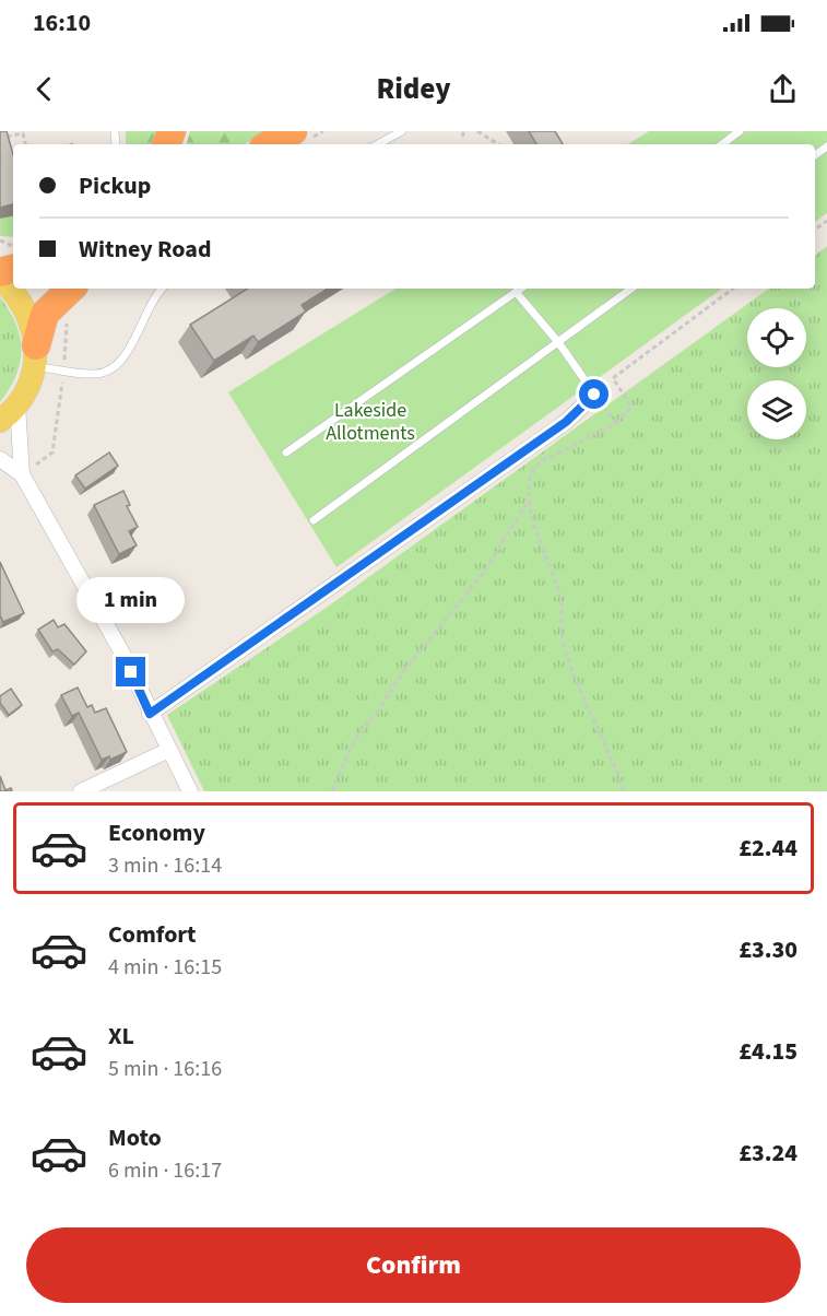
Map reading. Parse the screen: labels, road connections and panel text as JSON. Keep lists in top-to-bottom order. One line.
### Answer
{"parks":["Lakeside Allotments"],"page":{"status":"16:10","header":"Ridey","banner":["Pickup","Witney Road"],"bubble":"1 min","list":[{"name":"Economy","note":"3 min · 16:14","value":"£2.44"},{"name":"Comfort","note":"4 min · 16:15","value":"£3.30"},{"name":"XL","note":"5 min · 16:16","value":"£4.15"},{"name":"Moto","note":"6 min · 16:17","value":"£3.24"}],"buttons":"Confirm"}}
